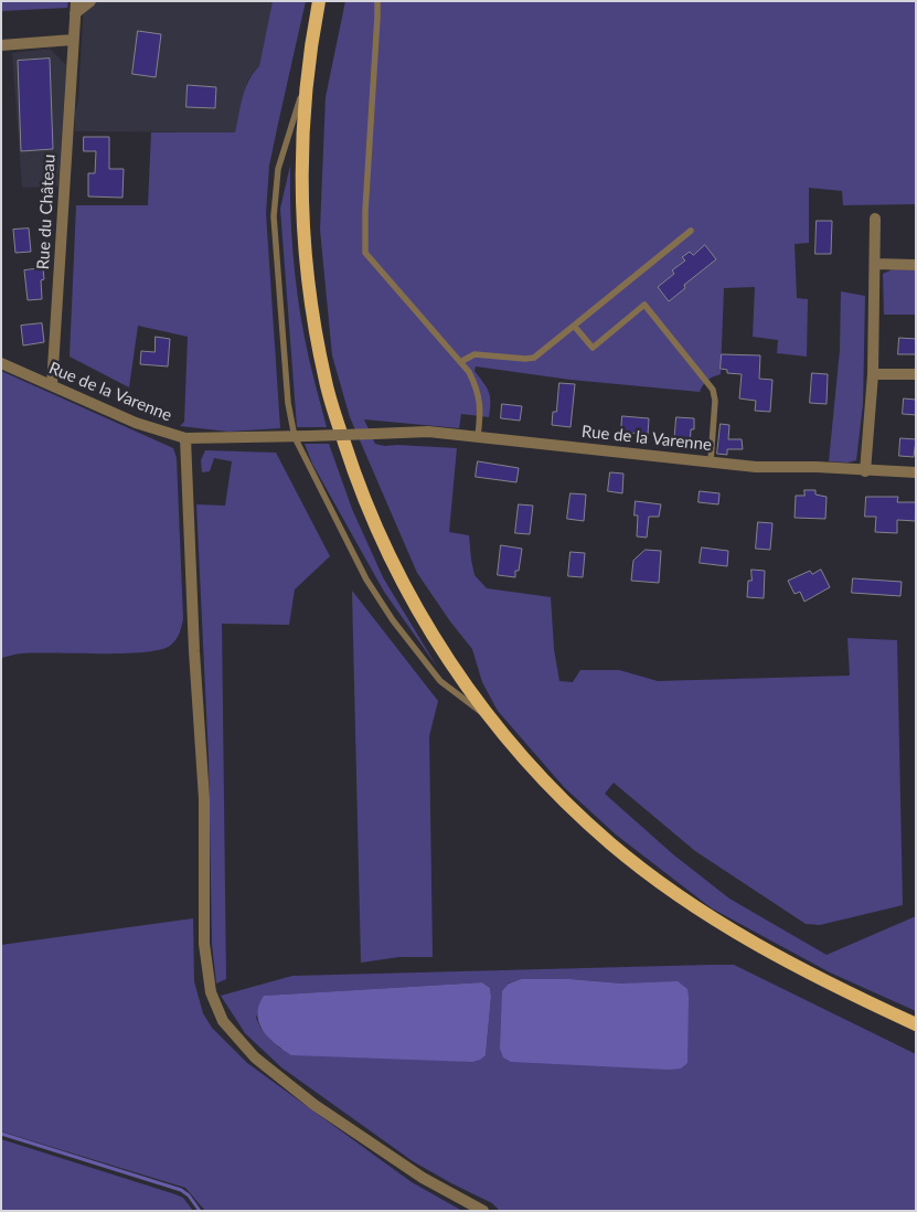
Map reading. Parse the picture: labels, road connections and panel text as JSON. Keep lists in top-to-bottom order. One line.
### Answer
{"streets":{"street":["Rue du Château","Rue de la Varenne"]},"crossings":[["Rue du Château","Rue de la Varenne"]]}
